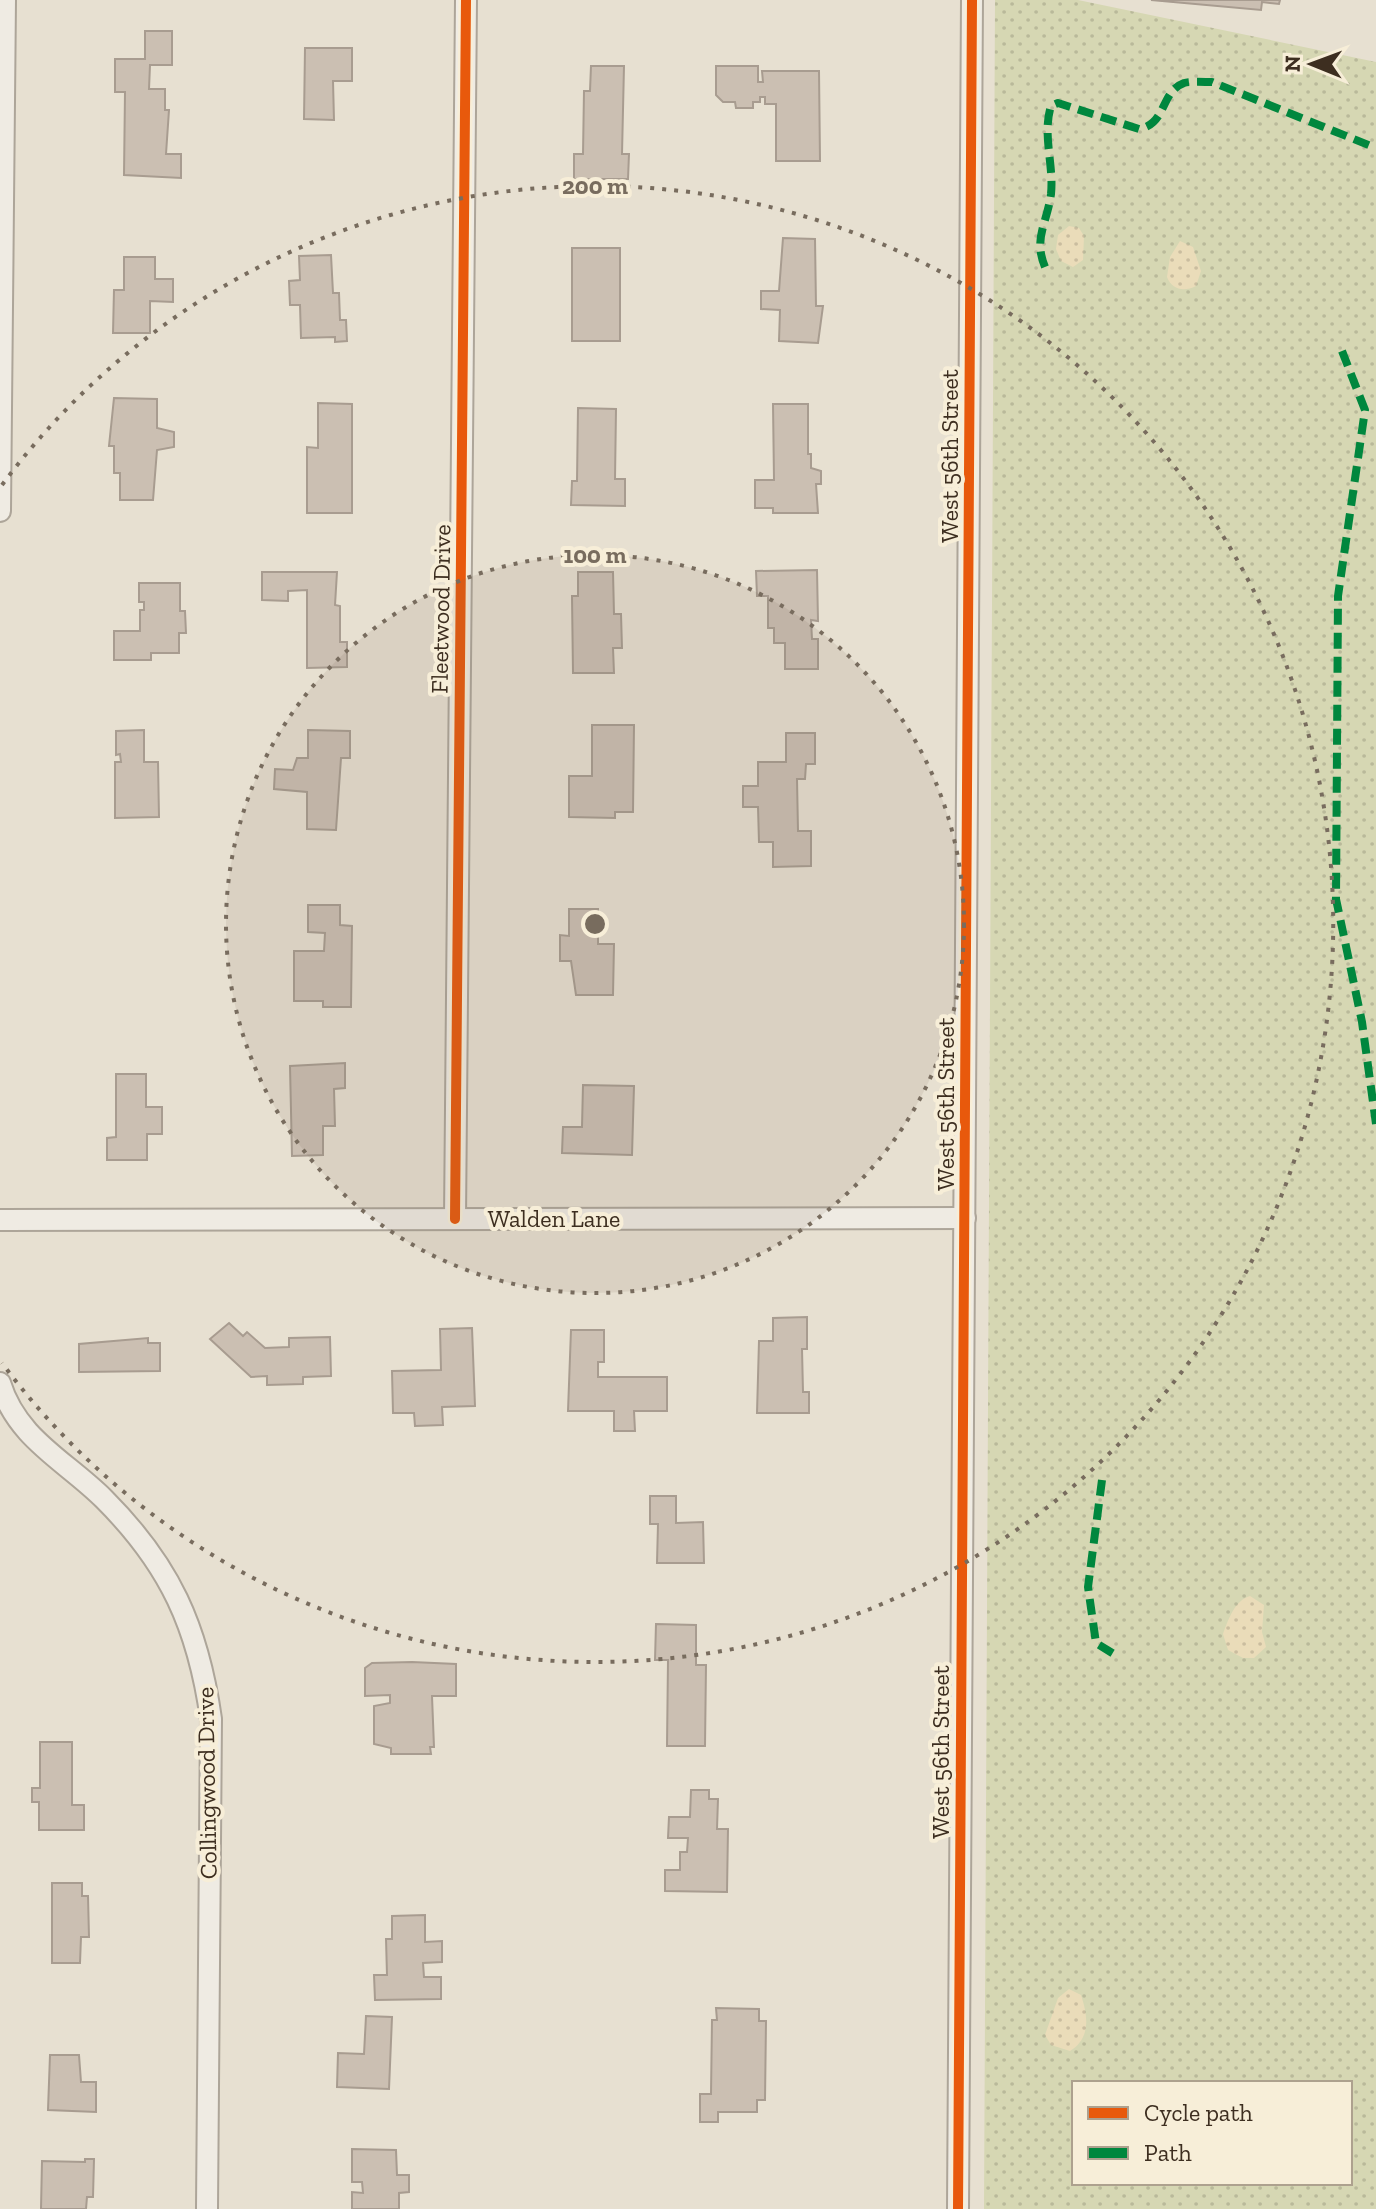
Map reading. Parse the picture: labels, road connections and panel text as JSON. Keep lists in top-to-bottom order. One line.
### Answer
{"streets":{"street":["West 56th Street","Fleetwood Drive","Walden Lane","Collingwood Drive"]},"crossings":[["West 56th Street","Walden Lane"],["Fleetwood Drive","Walden Lane"]],"legend":["Cycle path","Path"],"north":"left","rings":["200 m","100 m"]}
